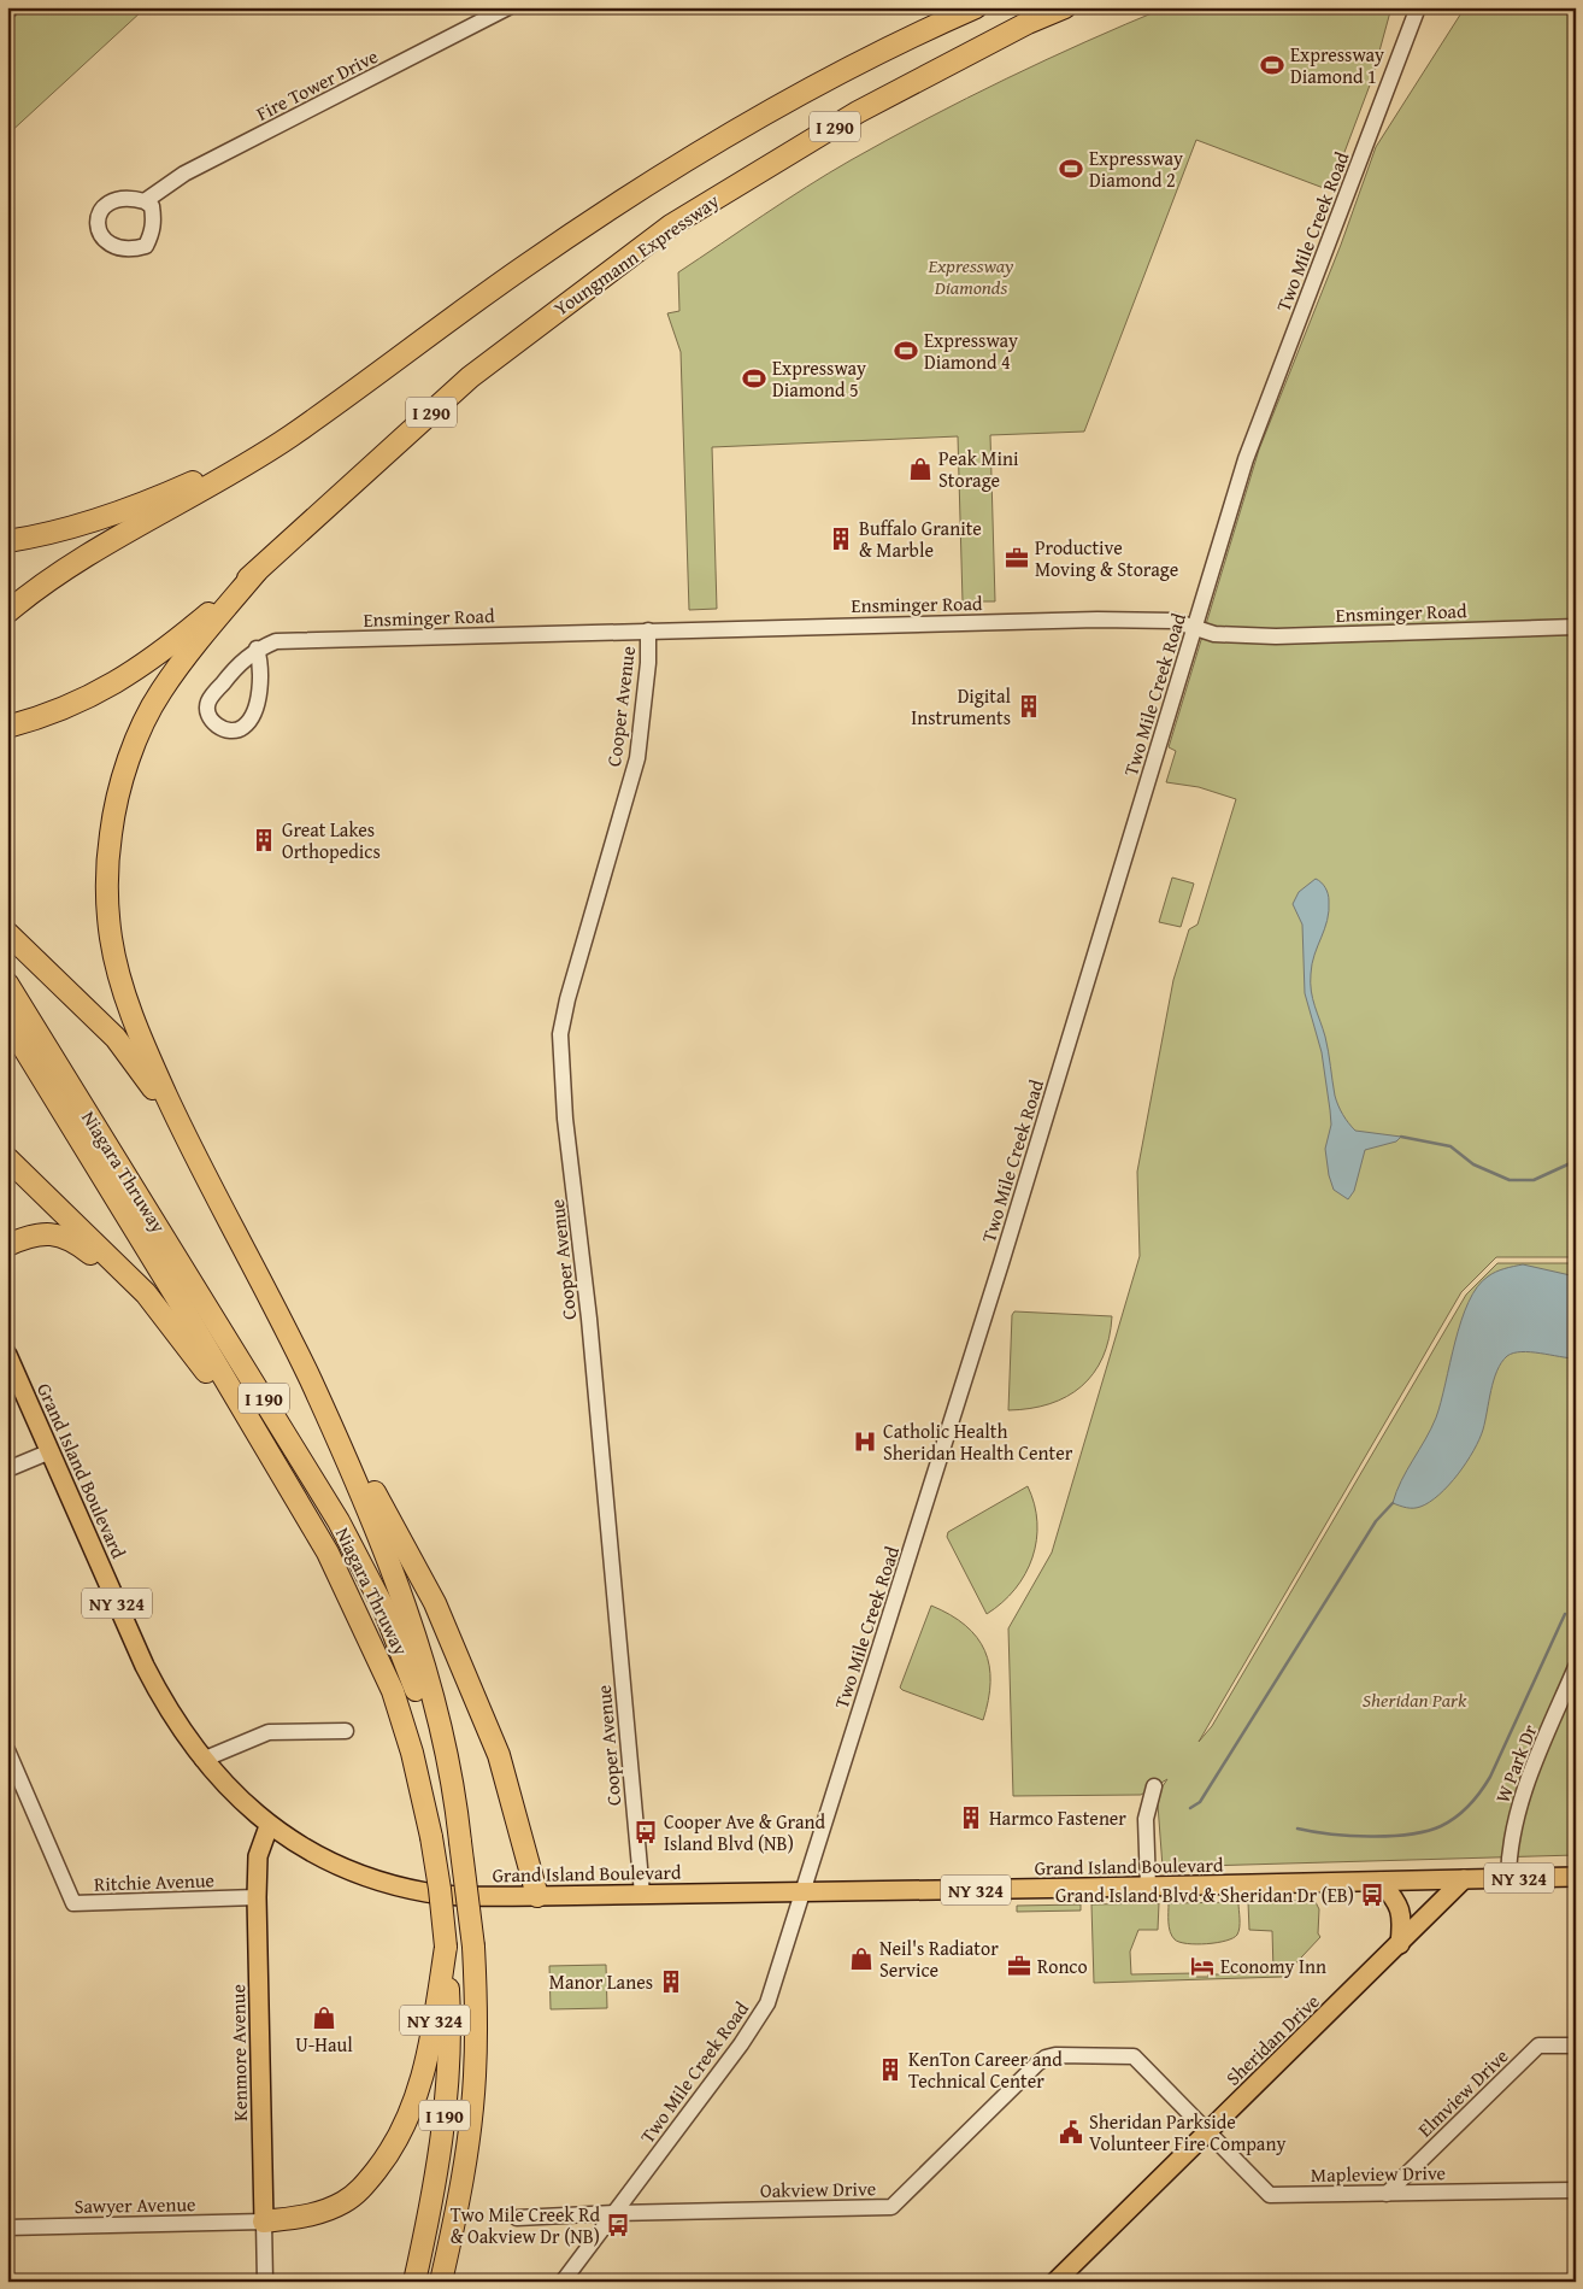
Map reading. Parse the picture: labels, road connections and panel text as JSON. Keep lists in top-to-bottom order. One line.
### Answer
{"streets":{"highway":["I 290","Youngmann Expressway","Niagara Thruway","I 190","NY 324"],"main road":["Grand Island Boulevard","Sheridan Drive","Kenmore Avenue"],"street":["Fire Tower Drive","Two Mile Creek Road","Ensminger Road","Cooper Avenue","W Park Dr","Ritchie Avenue","Elmview Drive","Mapleview Drive","Oakview Drive","Sawyer Avenue"]},"crossings":[["Two Mile Creek Road","Ensminger Road"],["Two Mile Creek Road","Grand Island Boulevard"],["Two Mile Creek Road","Oakview Drive"],["Ensminger Road","Cooper Avenue"],["Cooper Avenue","Grand Island Boulevard"],["Niagara Thruway","NY 324"],["Grand Island Boulevard","NY 324"],["Grand Island Boulevard","Sheridan Drive"],["Grand Island Boulevard","Kenmore Avenue"],["NY 324","W Park Dr"],["NY 324","Sheridan Drive"],["NY 324","Kenmore Avenue"],["NY 324","Sawyer Avenue"],["Ritchie Avenue","Kenmore Avenue"],["Sheridan Drive","Mapleview Drive"],["Sheridan Drive","Oakview Drive"],["Kenmore Avenue","Sawyer Avenue"],["Elmview Drive","Mapleview Drive"],["Mapleview Drive","Oakview Drive"]],"parks":["Expressway Diamonds","Sheridan Park"],"places":{"sports":["Expressway Diamond 1","Expressway Diamond 2","Expressway Diamond 4","Expressway Diamond 5"],"shop":["Peak Mini Storage","Neil's Radiator Service","U-Haul"],"building":["Buffalo Granite & Marble","Digital Instruments","Great Lakes Orthopedics","Harmco Fastener","Manor Lanes","KenTon Career and Technical Center"],"office":["Productive Moving & Storage","Ronco"],"hospital":["Catholic Health Sheridan Health Center"],"bus stop":["Cooper Ave & Grand Island Blvd (NB)","Grand Island Blvd & Sheridan Dr (EB)","Two Mile Creek Rd & Oakview Dr (NB)"],"hotel":["Economy Inn"],"public building":["Sheridan Parkside Volunteer Fire Company"]}}
